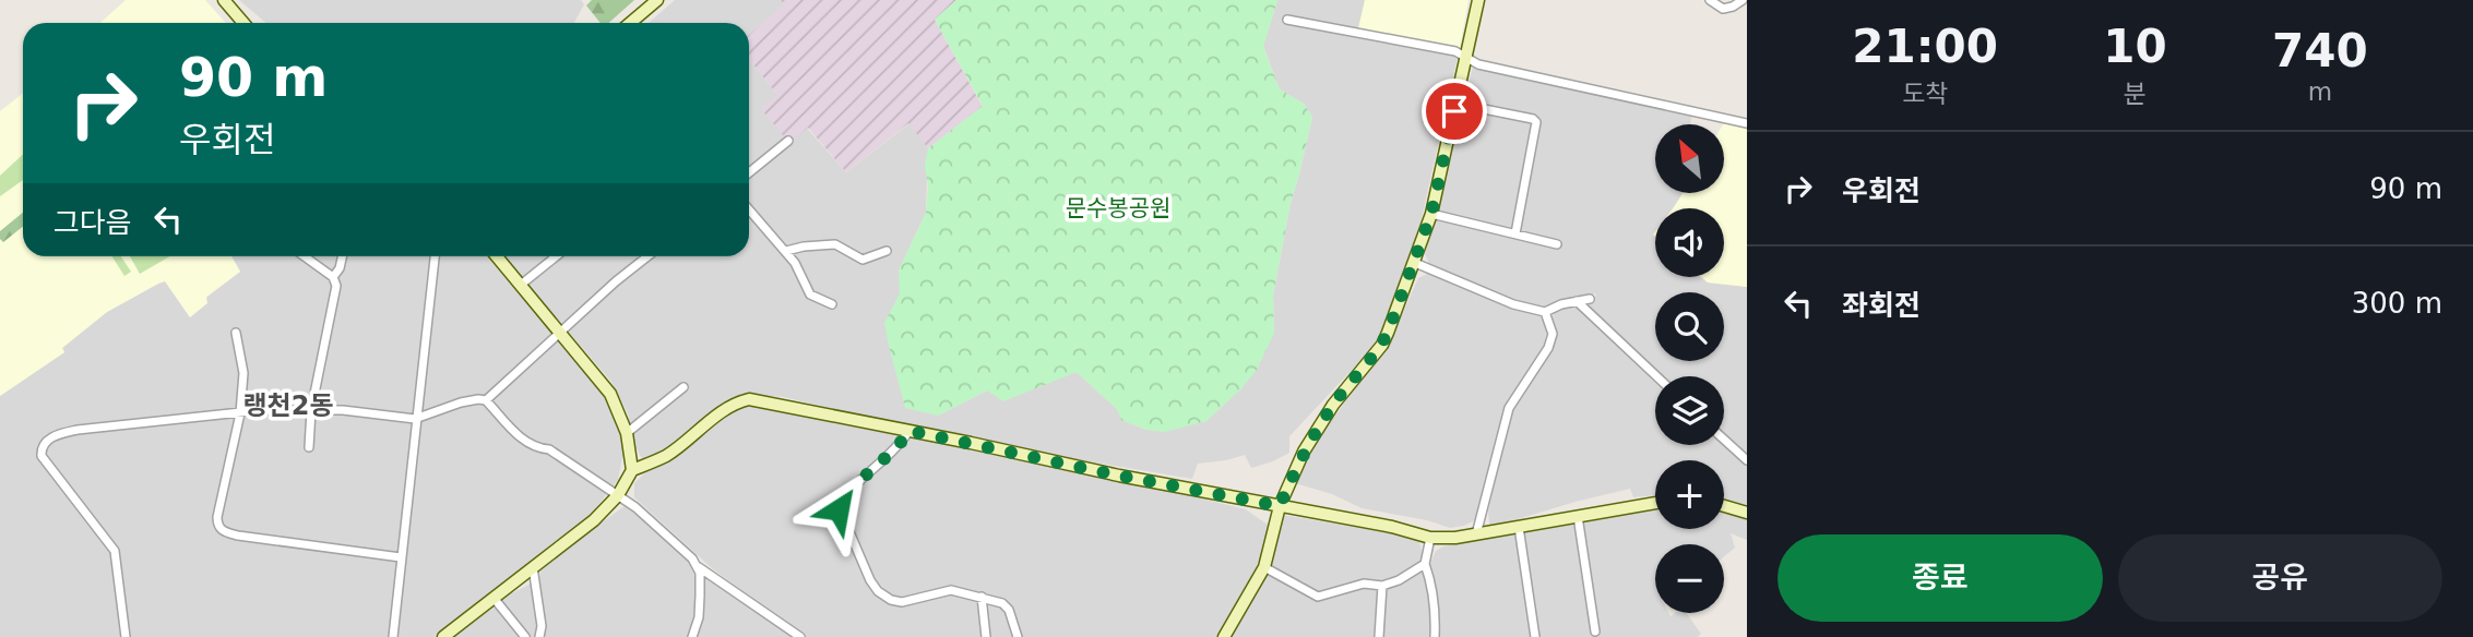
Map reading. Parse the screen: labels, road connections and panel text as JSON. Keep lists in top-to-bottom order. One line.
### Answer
{"districts":["랭천2동"],"parks":["문수봉공원"],"north":"top left","page":{"eta":["21:00","도착","10","분","740","m"],"turn":["90 m","우회전"],"map_buttons":["+","−"],"list":[{"name":"우회전","value":"90 m"},{"name":"좌회전","value":"300 m"}],"then":"그다음","buttons":["종료","공유"]}}
